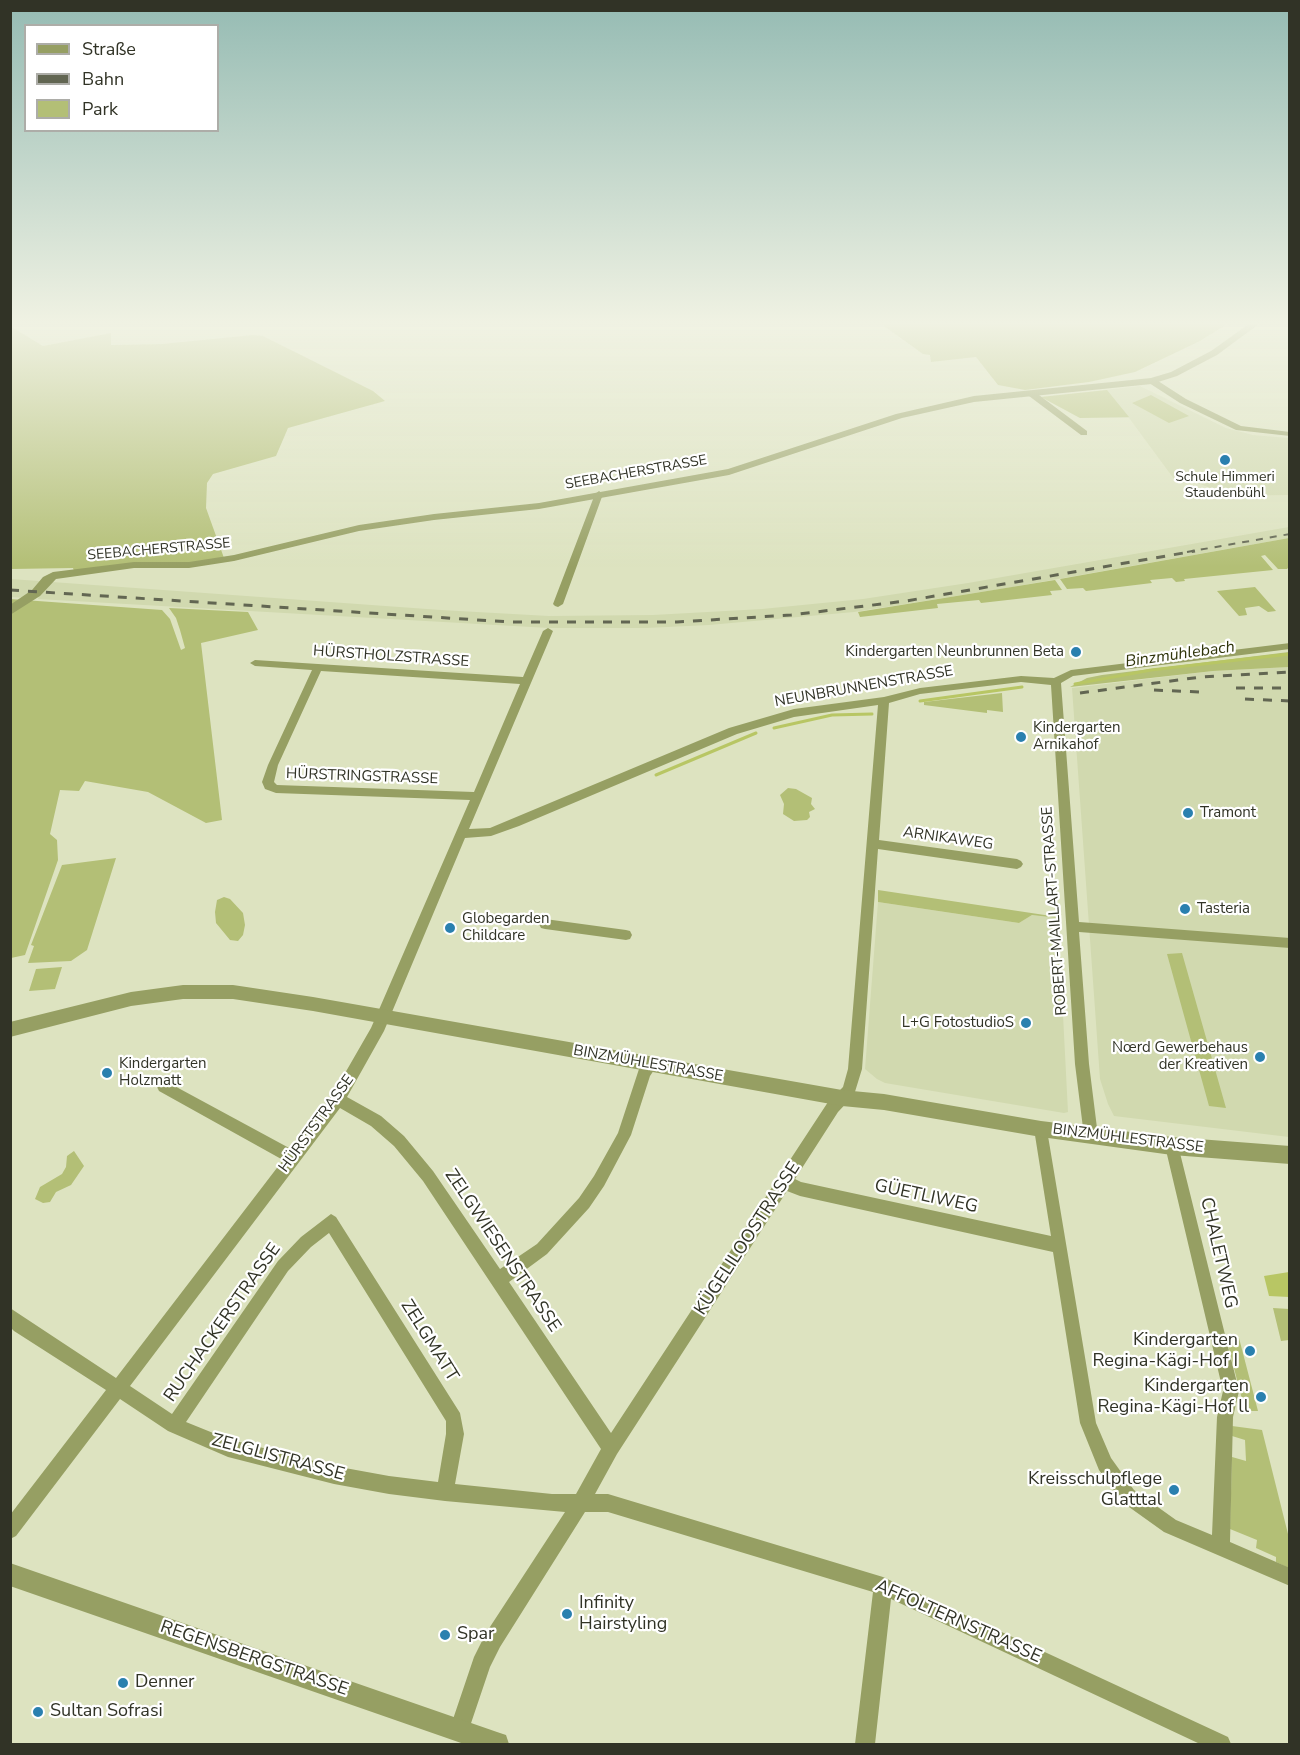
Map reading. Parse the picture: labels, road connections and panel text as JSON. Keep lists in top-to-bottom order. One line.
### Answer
{"streets":{"street":["SEEBACHERSTRASSE","HÜRSTHOLZSTRASSE","NEUNBRUNNENSTRASSE","HÜRSTRINGSTRASSE","ARNIKAWEG","ROBERT-MAILLART-STRASSE","BINZMÜHLESTRASSE","HÜRSTSTRASSE","GÜETLIWEG","KÜGELILOOSTRASSE","ZELGWIESENSTRASSE","CHALETWEG","RUCHACKERSTRASSE","ZELGMATT","ZELGLISTRASSE","AFFOLTERNSTRASSE","REGENSBERGSTRASSE"]},"crossings":[["HÜRSTHOLZSTRASSE","HÜRSTRINGSTRASSE"],["HÜRSTHOLZSTRASSE","HÜRSTSTRASSE"],["NEUNBRUNNENSTRASSE","ROBERT-MAILLART-STRASSE"],["NEUNBRUNNENSTRASSE","HÜRSTSTRASSE"],["NEUNBRUNNENSTRASSE","KÜGELILOOSTRASSE"],["HÜRSTRINGSTRASSE","HÜRSTSTRASSE"],["ARNIKAWEG","KÜGELILOOSTRASSE"],["ROBERT-MAILLART-STRASSE","BINZMÜHLESTRASSE"],["BINZMÜHLESTRASSE","HÜRSTSTRASSE"],["BINZMÜHLESTRASSE","KÜGELILOOSTRASSE"],["BINZMÜHLESTRASSE","CHALETWEG"],["HÜRSTSTRASSE","ZELGWIESENSTRASSE"],["HÜRSTSTRASSE","ZELGLISTRASSE"],["GÜETLIWEG","KÜGELILOOSTRASSE"],["KÜGELILOOSTRASSE","ZELGWIESENSTRASSE"],["KÜGELILOOSTRASSE","ZELGLISTRASSE"],["KÜGELILOOSTRASSE","AFFOLTERNSTRASSE"],["KÜGELILOOSTRASSE","REGENSBERGSTRASSE"],["RUCHACKERSTRASSE","ZELGMATT"],["RUCHACKERSTRASSE","ZELGLISTRASSE"],["ZELGMATT","ZELGLISTRASSE"],["ZELGLISTRASSE","AFFOLTERNSTRASSE"]],"water":["Binzmühlebach"],"places":["Schule Himmeri Staudenbühl","Kindergarten Neunbrunnen Beta","Kindergarten Arnikahof","Tramont","Tasteria","Globegarden Childcare","L+G FotostudioS","Nœrd Gewerbehaus der Kreativen","Kindergarten Holzmatt","Kindergarten Regina-Kägi-Hof I","Kindergarten Regina-Kägi-Hof ll","Kreisschulpflege Glatttal","Infinity Hairstyling","Spar","Denner","Sultan Sofrasi"],"legend":["Straße","Bahn","Park"]}
